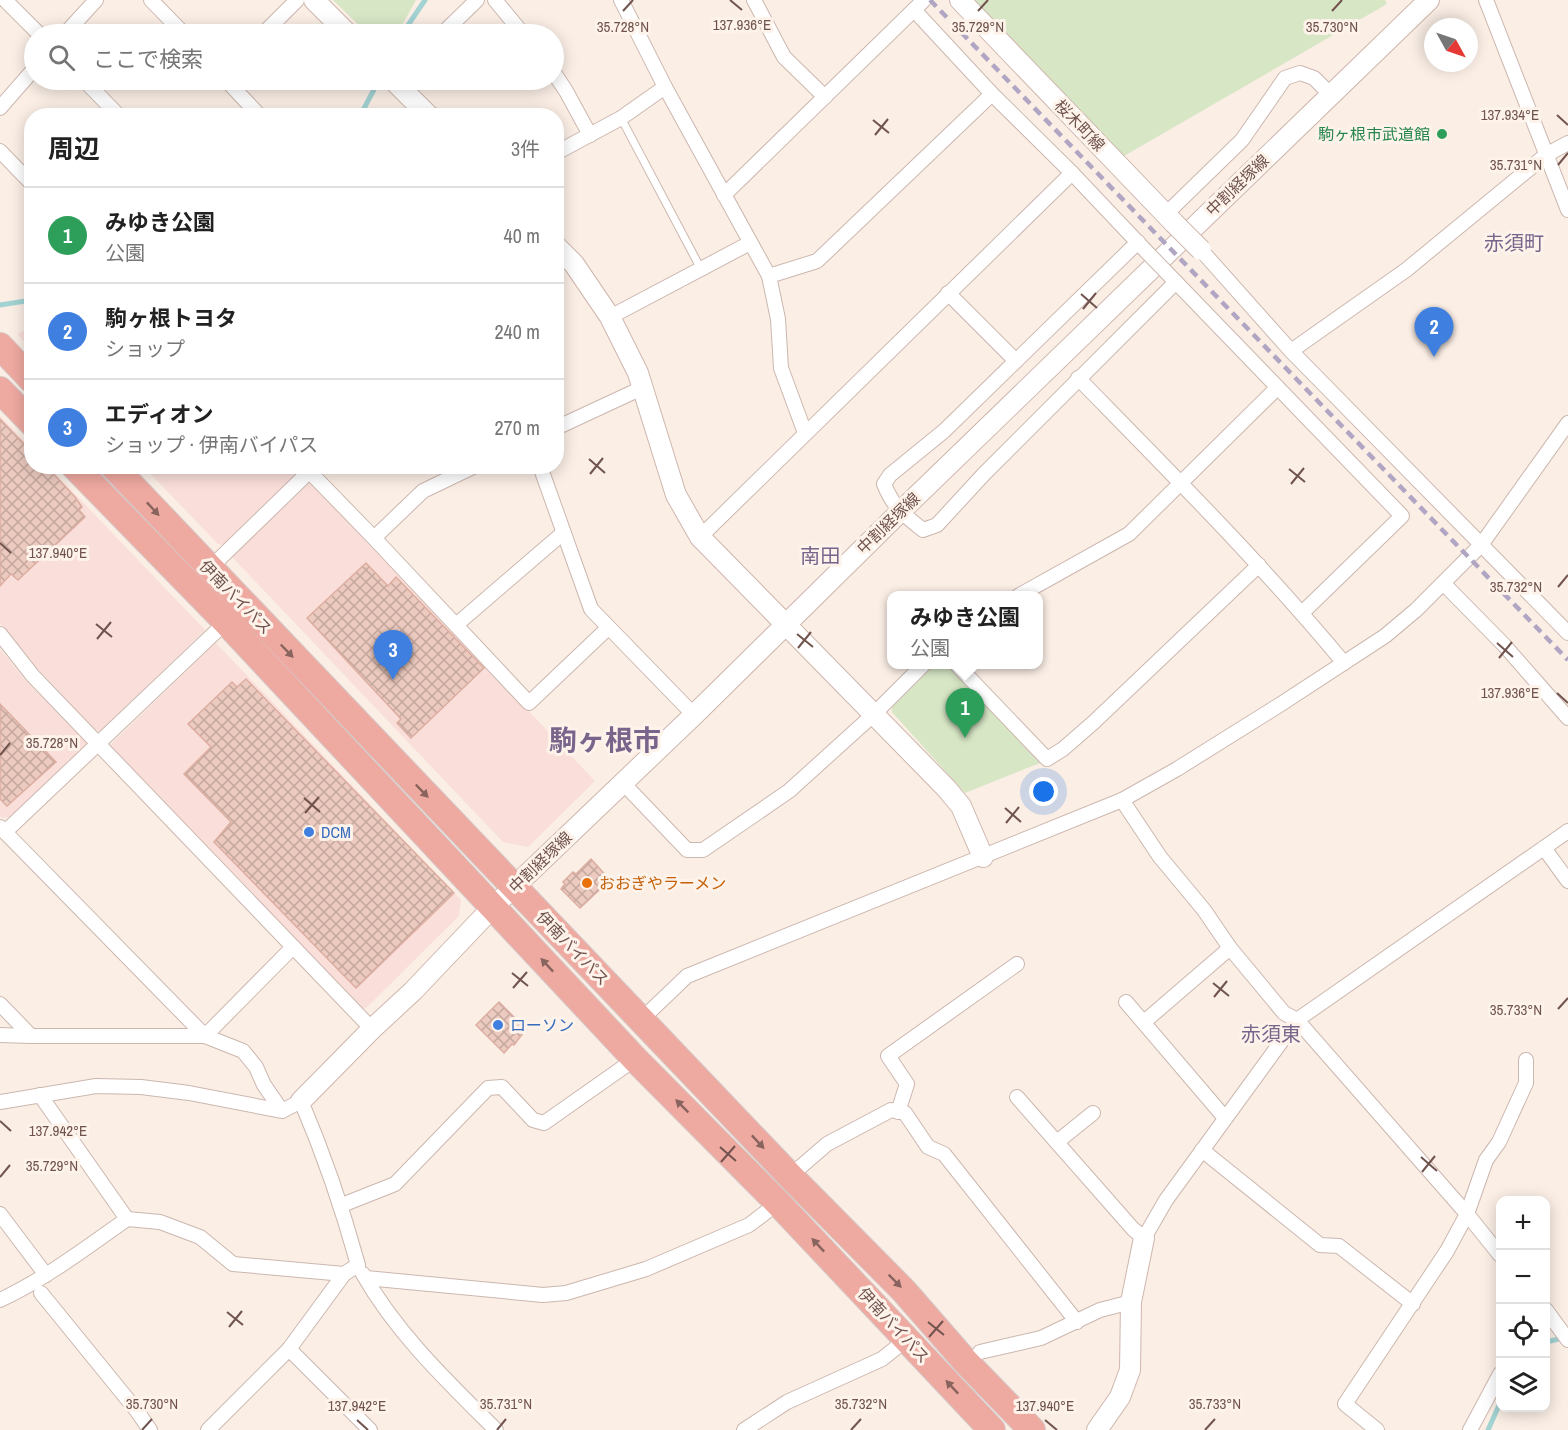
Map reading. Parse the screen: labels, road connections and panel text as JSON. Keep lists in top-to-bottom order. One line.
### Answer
{"streets":{"highway":["伊南バイパス"],"street":["桜木町線","中割経塚線"]},"crossings":[["中割経塚線","伊南バイパス"]],"districts":["赤須町","南田","駒ヶ根市","赤須東"],"places":["駒ヶ根市武道館","DCM","おおぎやラーメン","ローソン"],"north":"bottom right","page":{"search":"ここで検索","heading":["周辺","3件"],"list":[{"mark":"1","name":"みゆき公園","note":"公園","value":"40 m"},{"mark":"2","name":"駒ヶ根トヨタ","note":"ショップ","value":"240 m"},{"mark":"3","name":"エディオン","note":"ショップ · 伊南バイパス","value":"270 m"}],"pins":["2","3","1"],"popup":["みゆき公園","公園"],"map_buttons":["+","−"]},"coordinates":["137.936°E","35.728°N","35.729°N","35.730°N","137.934°E","35.731°N","137.940°E","35.732°N","35.733°N","137.942°E"]}
